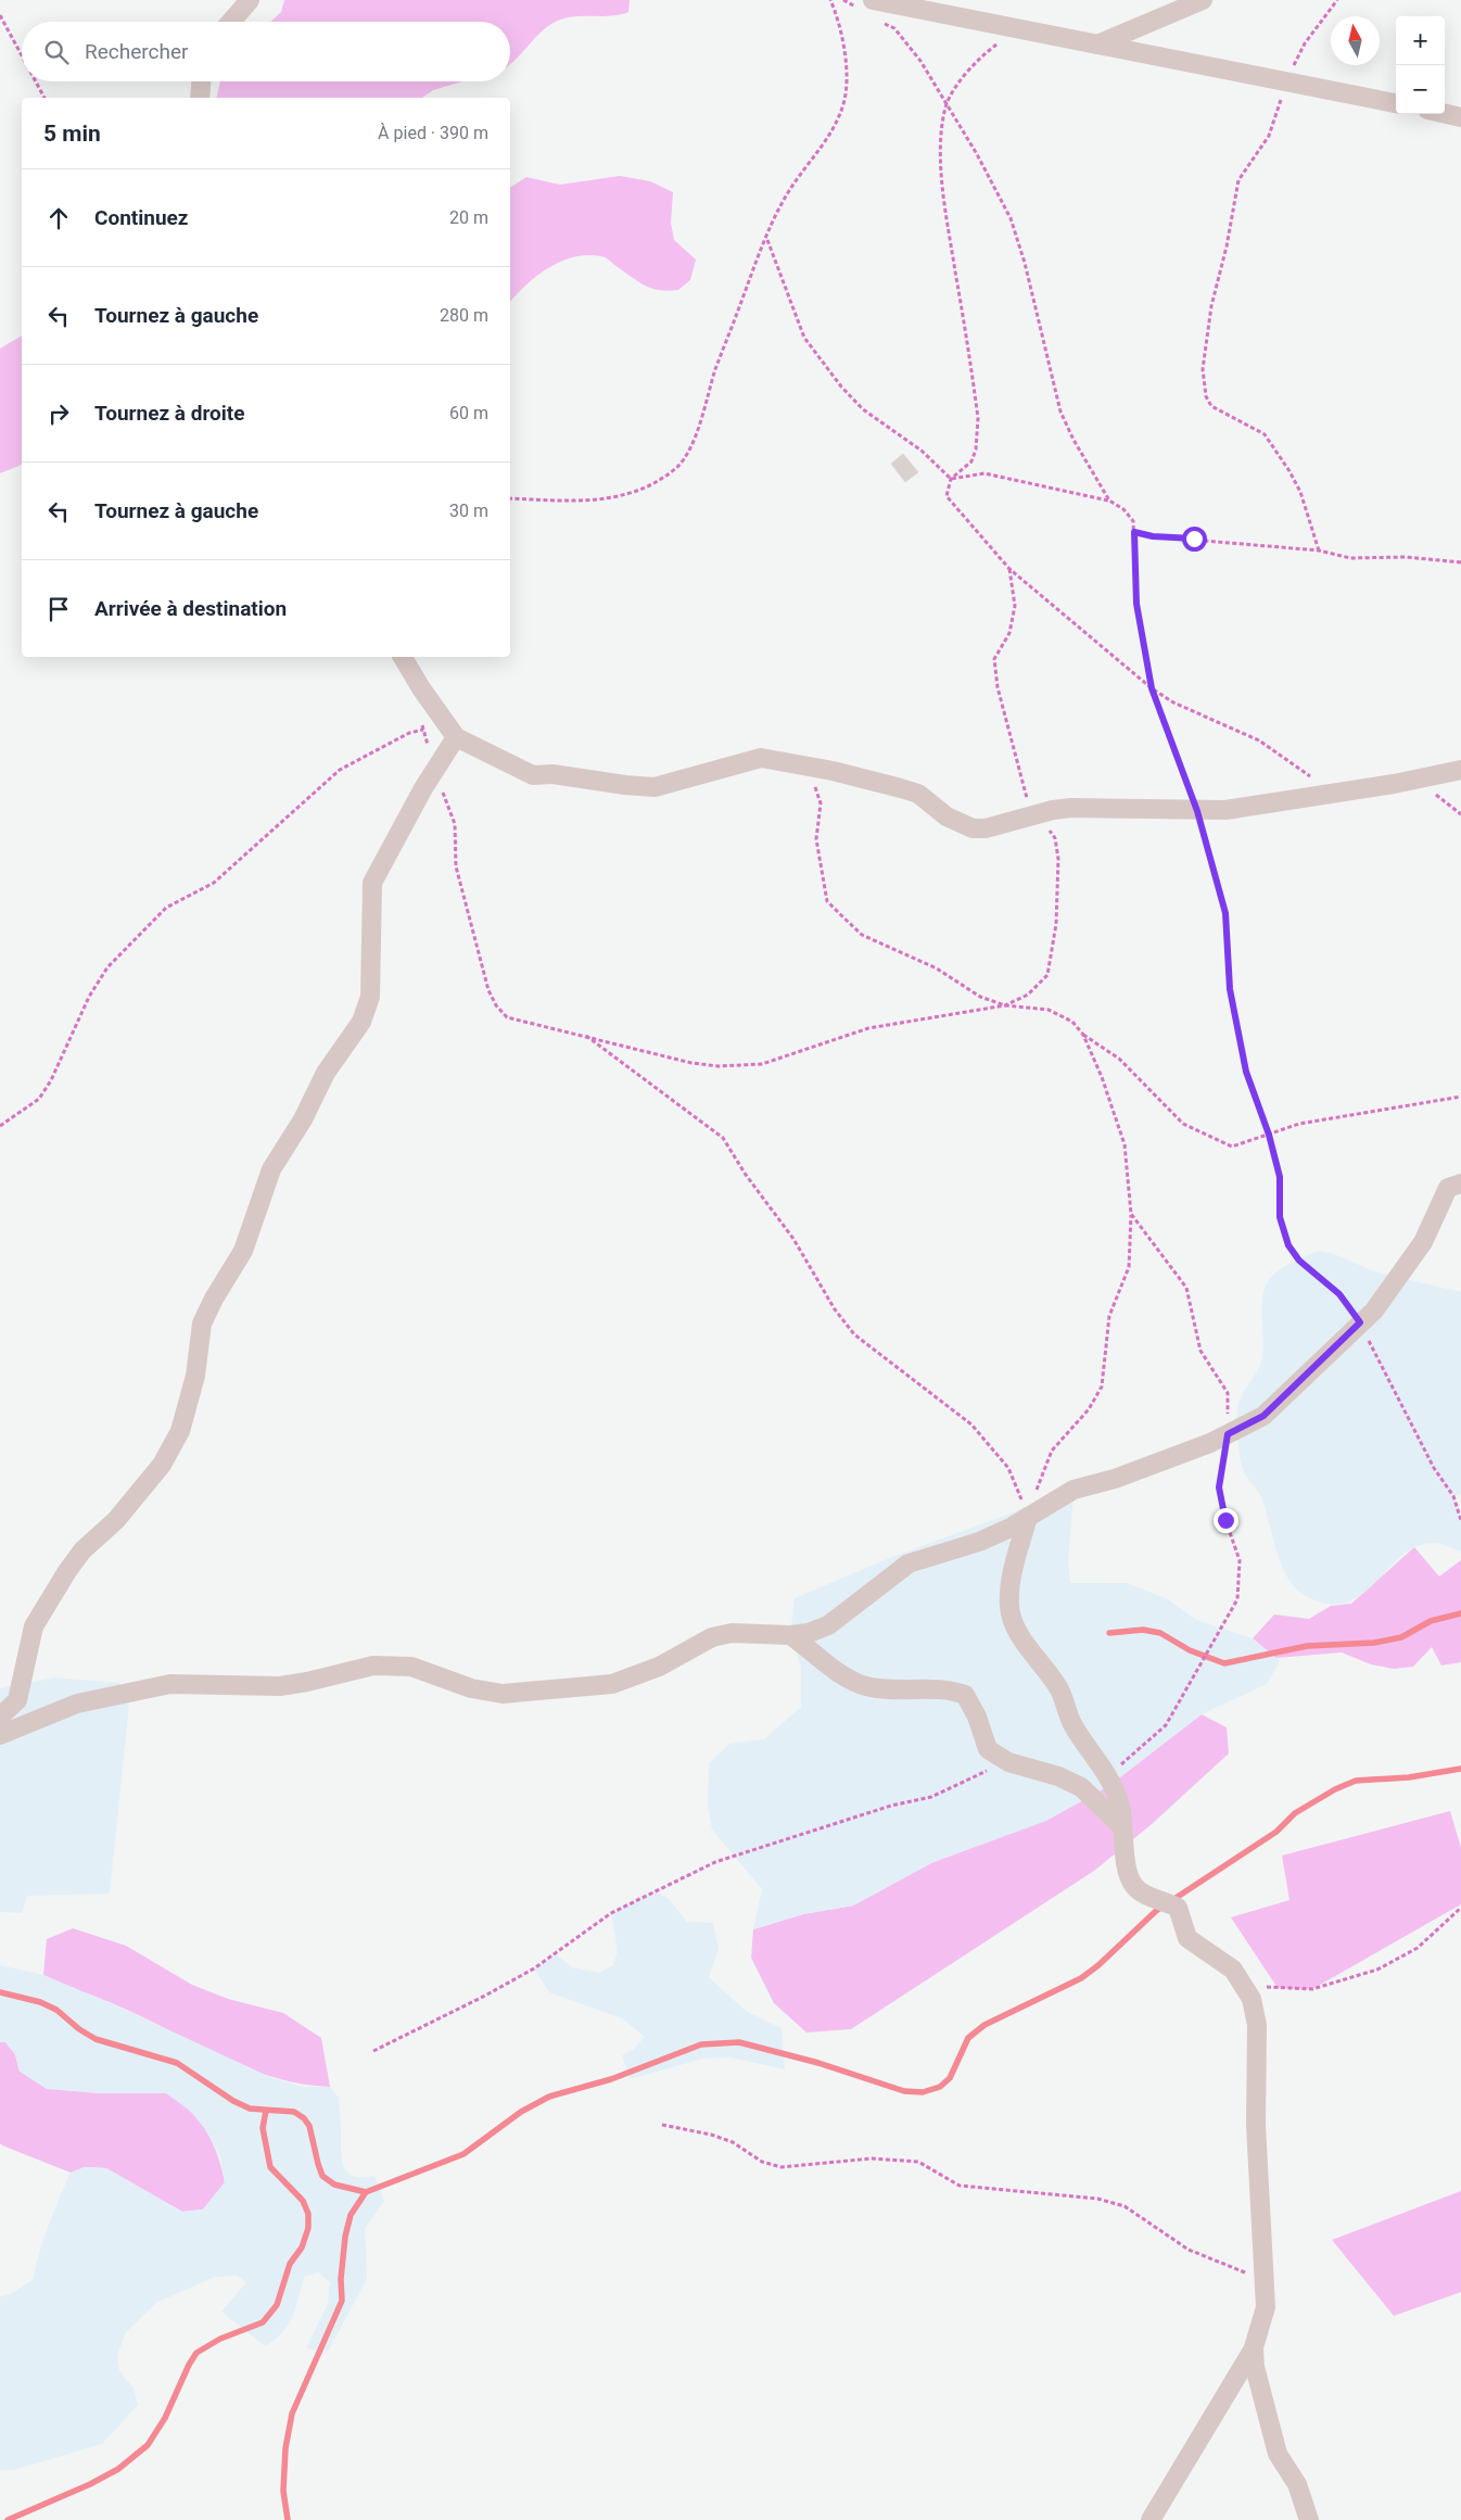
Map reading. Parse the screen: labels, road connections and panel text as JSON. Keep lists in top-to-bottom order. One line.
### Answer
{"north":"top","page":{"map_buttons":["+","−"],"search":"Rechercher","heading":["5 min","À pied · 390 m"],"list":[["Continuez","20 m"],["Tournez à gauche","280 m"],["Tournez à droite","60 m"],["Tournez à gauche","30 m"],"Arrivée à destination"]}}
